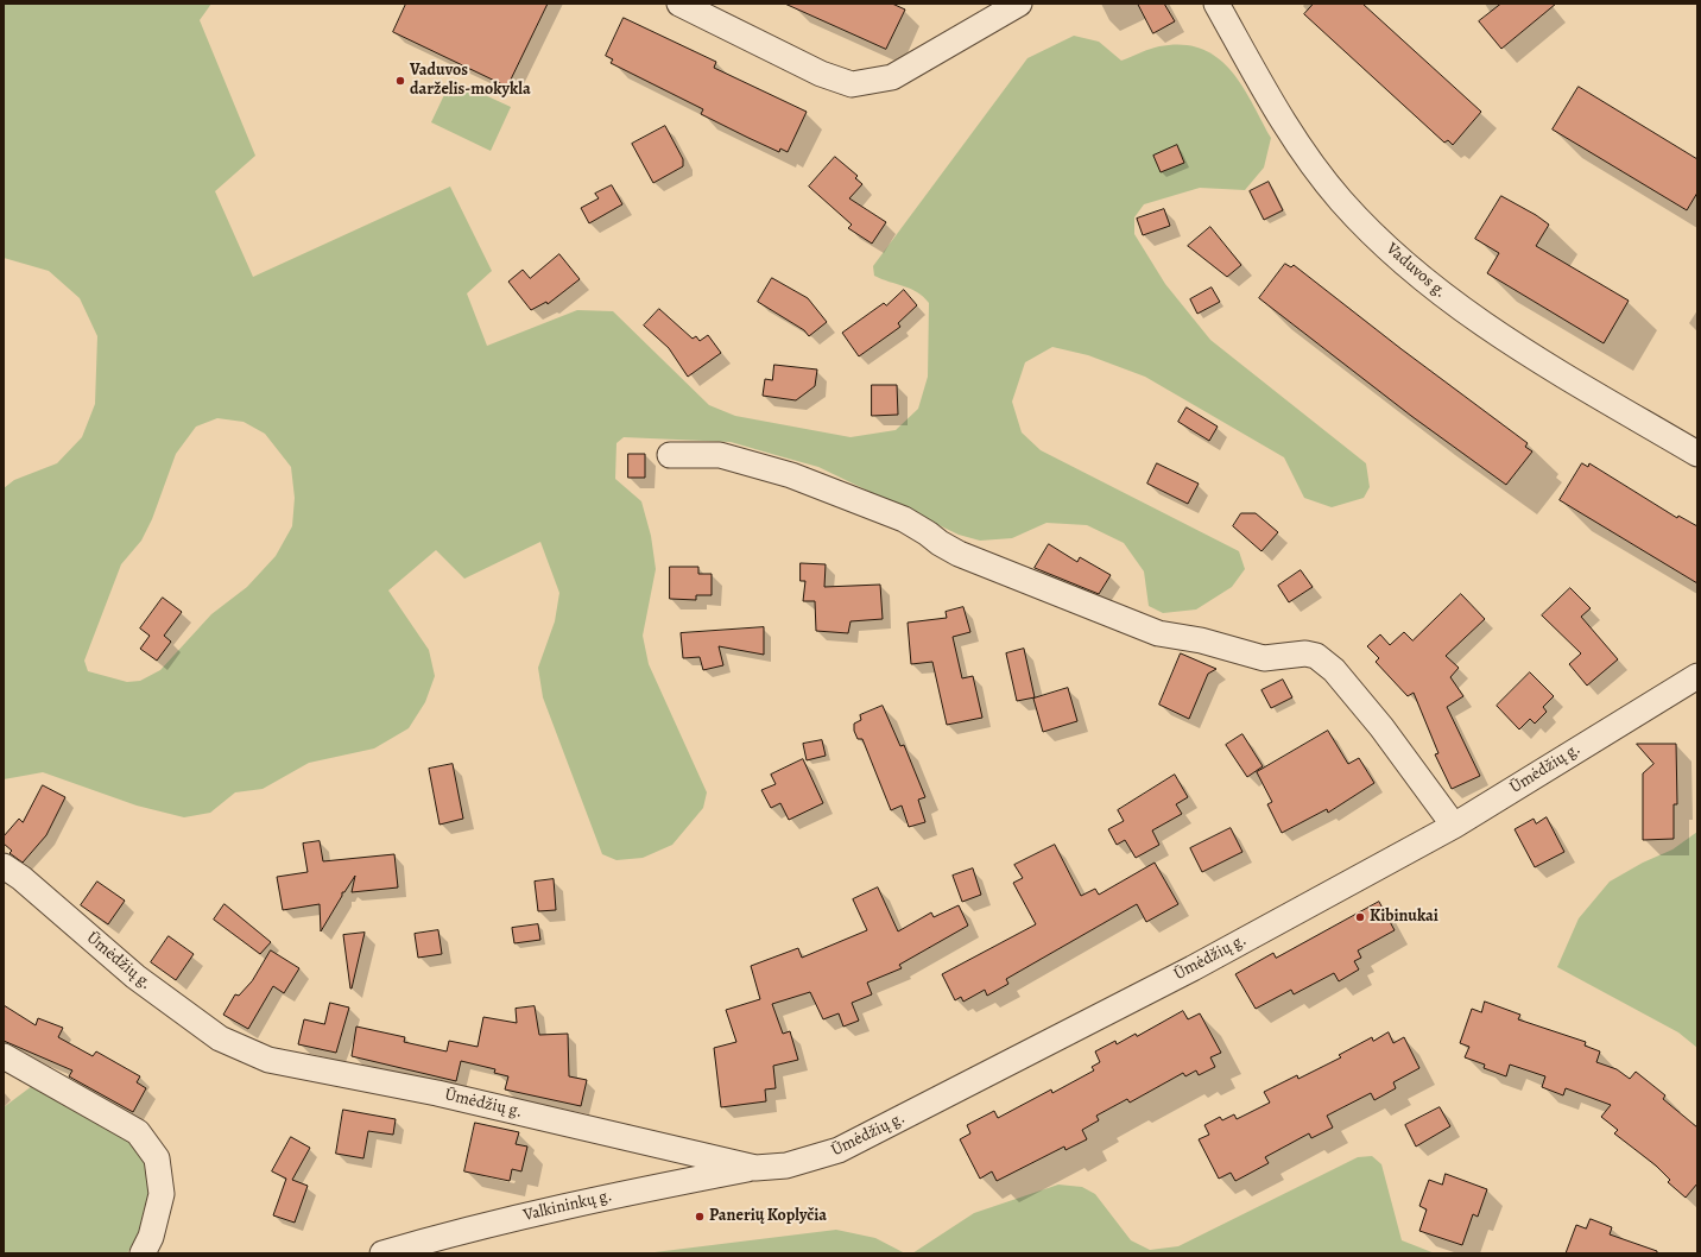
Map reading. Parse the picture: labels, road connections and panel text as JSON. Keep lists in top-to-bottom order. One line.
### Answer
{"streets":{"street":["Vaduvos g.","Ūmėdžių g.","Valkininkų g."]},"crossings":[["Ūmėdžių g.","Valkininkų g."]],"places":["Vaduvos darželis-mokykla","Kibinukai","Panerių Koplyčia"]}
